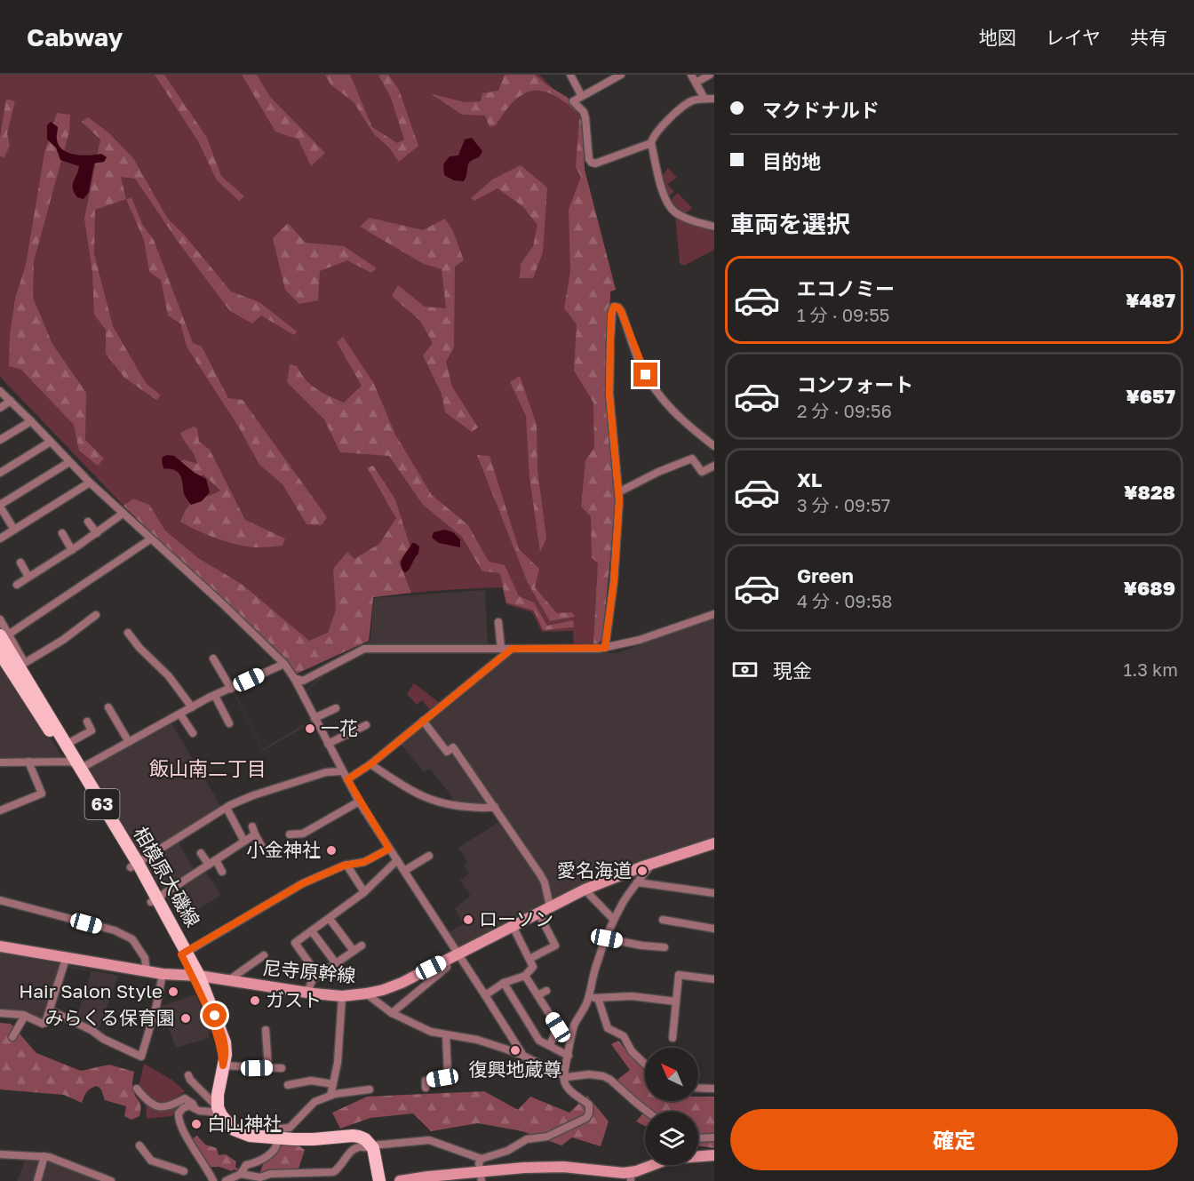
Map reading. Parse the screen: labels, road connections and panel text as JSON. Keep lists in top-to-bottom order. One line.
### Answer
{"streets":{"main road":["63","相模原大磯線"],"street":["尼寺原幹線"]},"crossings":[["相模原大磯線","尼寺原幹線"]],"districts":["飯山南二丁目"],"places":["一花","小金神社","愛名海道","ローソン","Hair Salon Style","ガスト","みらくる保育園","復興地蔵尊","白山神社"],"north":"top left","page":{"header":"Cabway","nav":["地図","レイヤ","共有"],"banner":["マクドナルド","目的地"],"heading":"車両を選択","list":[{"name":"エコノミー","note":"1 分 · 09:55","value":"¥487"},{"name":"コンフォート","note":"2 分 · 09:56","value":"¥657"},{"name":"XL","note":"3 分 · 09:57","value":"¥828"},{"name":"Green","note":"4 分 · 09:58","value":"¥689"}],"pay":["現金","1.3 km"],"buttons":"確定"}}
